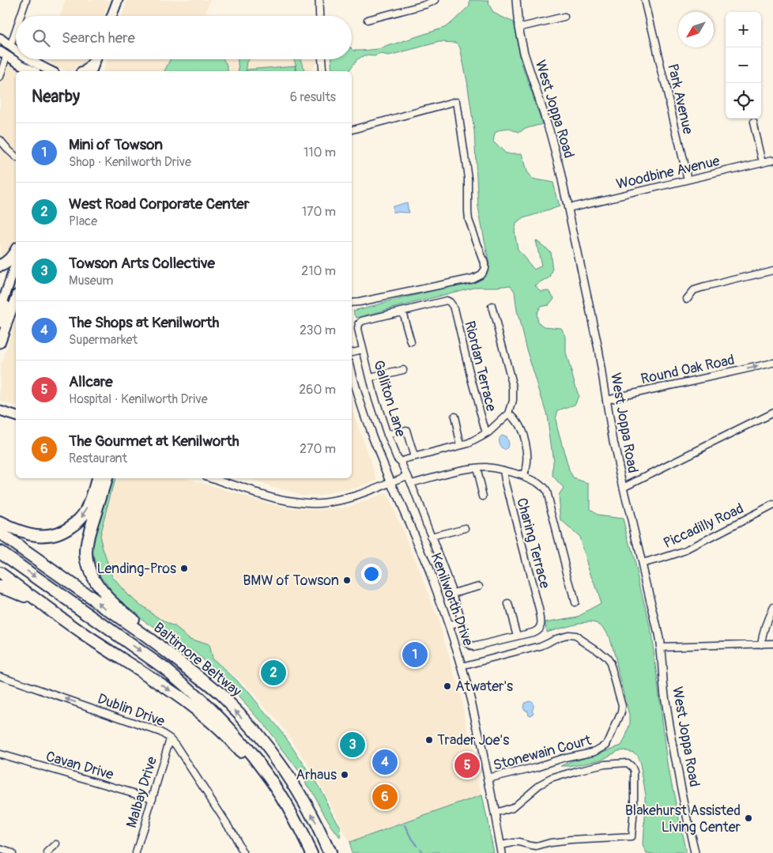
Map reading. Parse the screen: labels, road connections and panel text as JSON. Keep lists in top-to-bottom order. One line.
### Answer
{"streets":{"highway":["Baltimore Beltway"],"street":["Park Avenue","West Joppa Road","Woodbine Avenue","Riordan Terrace","Round Oak Road","Galliton Lane","Piccadilly Road","Charing Terrace","Kenilworth Drive","Dublin Drive","Stonewain Court","Cavan Drive","Malbay Drive"]},"crossings":[["Park Avenue","Woodbine Avenue"],["West Joppa Road","Woodbine Avenue"],["West Joppa Road","Round Oak Road"],["West Joppa Road","Piccadilly Road"],["Riordan Terrace","Galliton Lane"],["Galliton Lane","Charing Terrace"],["Kenilworth Drive","Stonewain Court"],["Dublin Drive","Malbay Drive"],["Cavan Drive","Malbay Drive"]],"one_way":["Round Oak Road","Dublin Drive"],"places":["Lending-Pros","BMW of Towson","Atwater's","Trader Joe's","Arhaus","Blakehurst Assisted Living Center"],"north":"bottom left","page":{"map_buttons":["+","−"],"search":"Search here","heading":["Nearby","6 results"],"list":[{"mark":"1","name":"Mini of Towson","note":"Shop · Kenilworth Drive","value":"110 m"},{"mark":"2","name":"West Road Corporate Center","note":"Place","value":"170 m"},{"mark":"3","name":"Towson Arts Collective","note":"Museum","value":"210 m"},{"mark":"4","name":"The Shops at Kenilworth","note":"Supermarket","value":"230 m"},{"mark":"5","name":"Allcare","note":"Hospital · Kenilworth Drive","value":"260 m"},{"mark":"6","name":"The Gourmet at Kenilworth","note":"Restaurant","value":"270 m"}],"pins":["1","2","3","4","5","6"]}}
